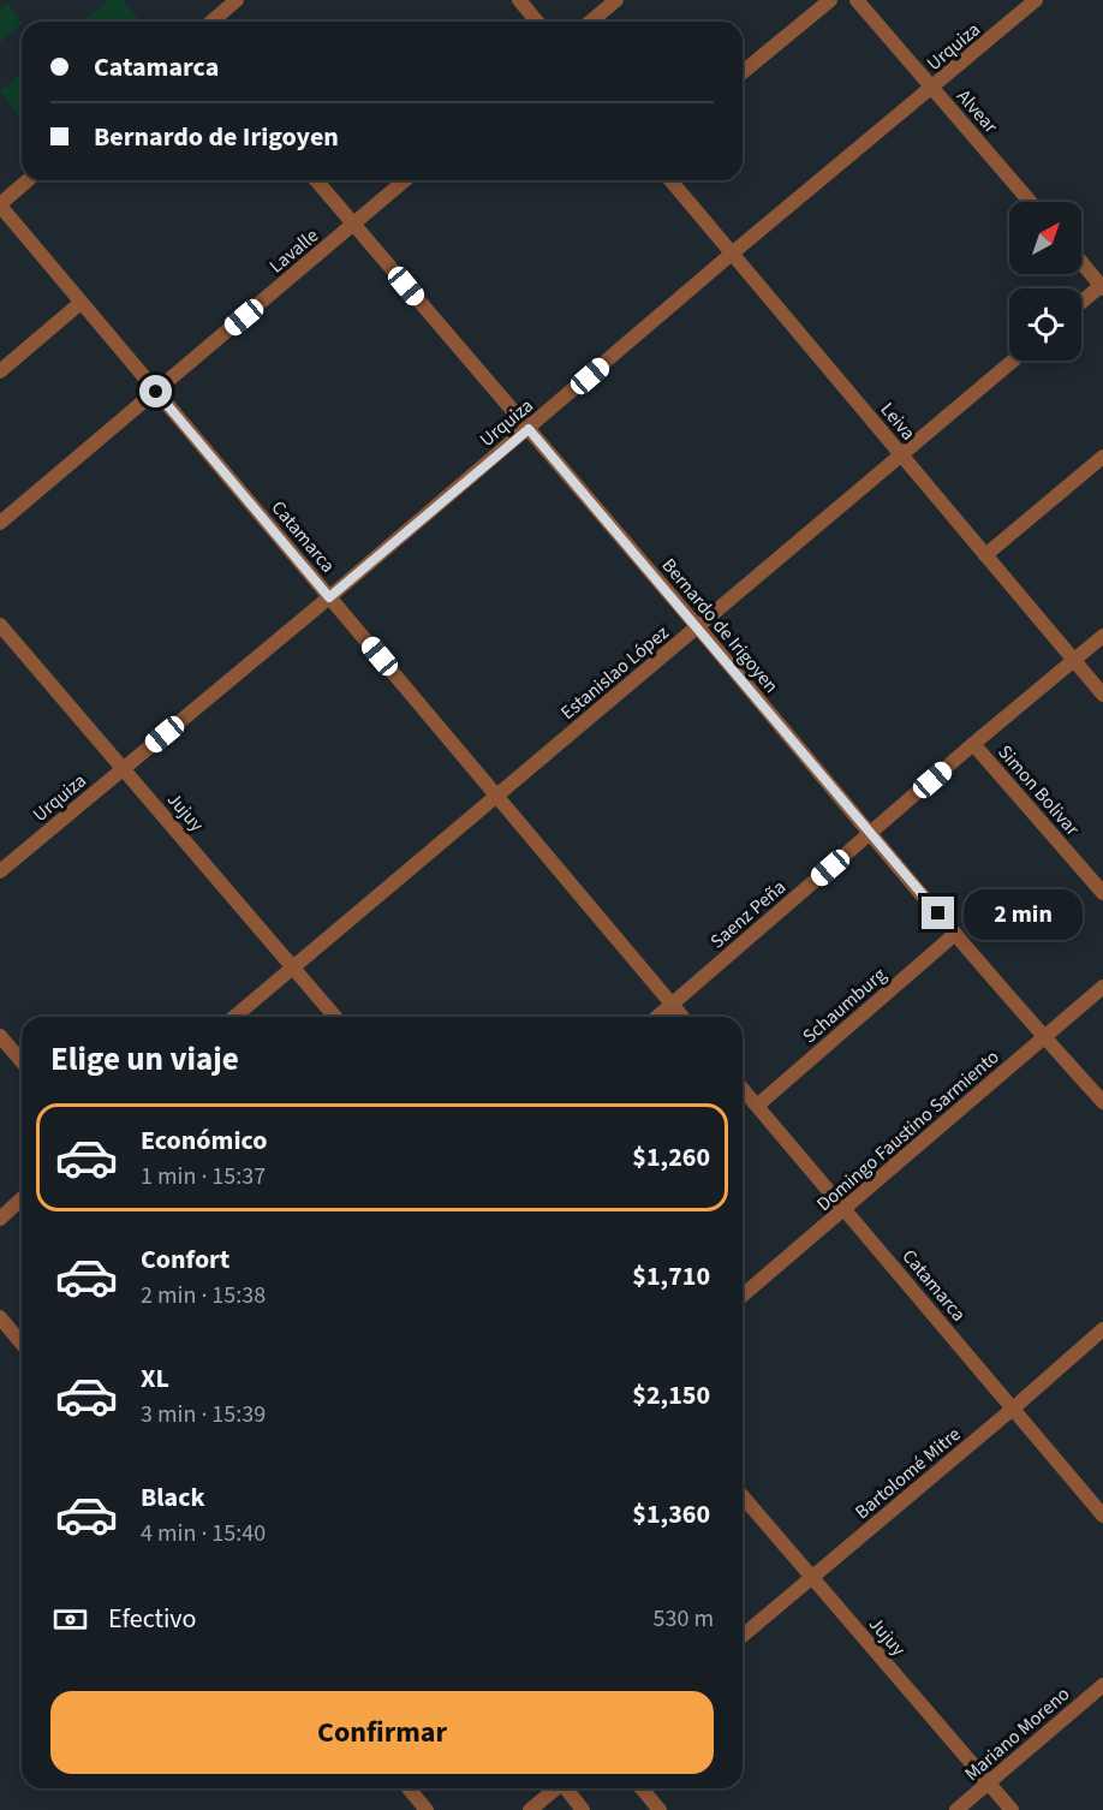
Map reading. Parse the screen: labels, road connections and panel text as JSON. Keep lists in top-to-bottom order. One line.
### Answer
{"streets":{"street":["Urquiza","Alvear","Lavalle","Leiva","Catamarca","Bernardo de Irigoyen","Estanislao López","Simon Bolivar","Jujuy","Saenz Peña","Schaumburg","Domingo Faustino Sarmiento","Bartolomé Mitre","Mariano Moreno"]},"crossings":[["Urquiza","Alvear"],["Urquiza","Leiva"],["Urquiza","Catamarca"],["Urquiza","Bernardo de Irigoyen"],["Urquiza","Jujuy"],["Lavalle","Catamarca"],["Lavalle","Bernardo de Irigoyen"],["Leiva","Estanislao López"],["Leiva","Saenz Peña"],["Catamarca","Estanislao López"],["Catamarca","Saenz Peña"],["Catamarca","Schaumburg"],["Catamarca","Domingo Faustino Sarmiento"],["Catamarca","Bartolomé Mitre"],["Bernardo de Irigoyen","Estanislao López"],["Bernardo de Irigoyen","Saenz Peña"],["Bernardo de Irigoyen","Schaumburg"],["Bernardo de Irigoyen","Domingo Faustino Sarmiento"],["Estanislao López","Jujuy"],["Simon Bolivar","Saenz Peña"],["Jujuy","Bartolomé Mitre"],["Jujuy","Mariano Moreno"]],"north":"top right","page":{"banner":["Catamarca","Bernardo de Irigoyen"],"bubble":"2 min","heading":"Elige un viaje","list":[{"name":"Económico","note":"1 min · 15:37","value":"$1,260"},{"name":"Confort","note":"2 min · 15:38","value":"$1,710"},{"name":"XL","note":"3 min · 15:39","value":"$2,150"},{"name":"Black","note":"4 min · 15:40","value":"$1,360"}],"pay":["Efectivo","530 m"],"buttons":"Confirmar"}}
